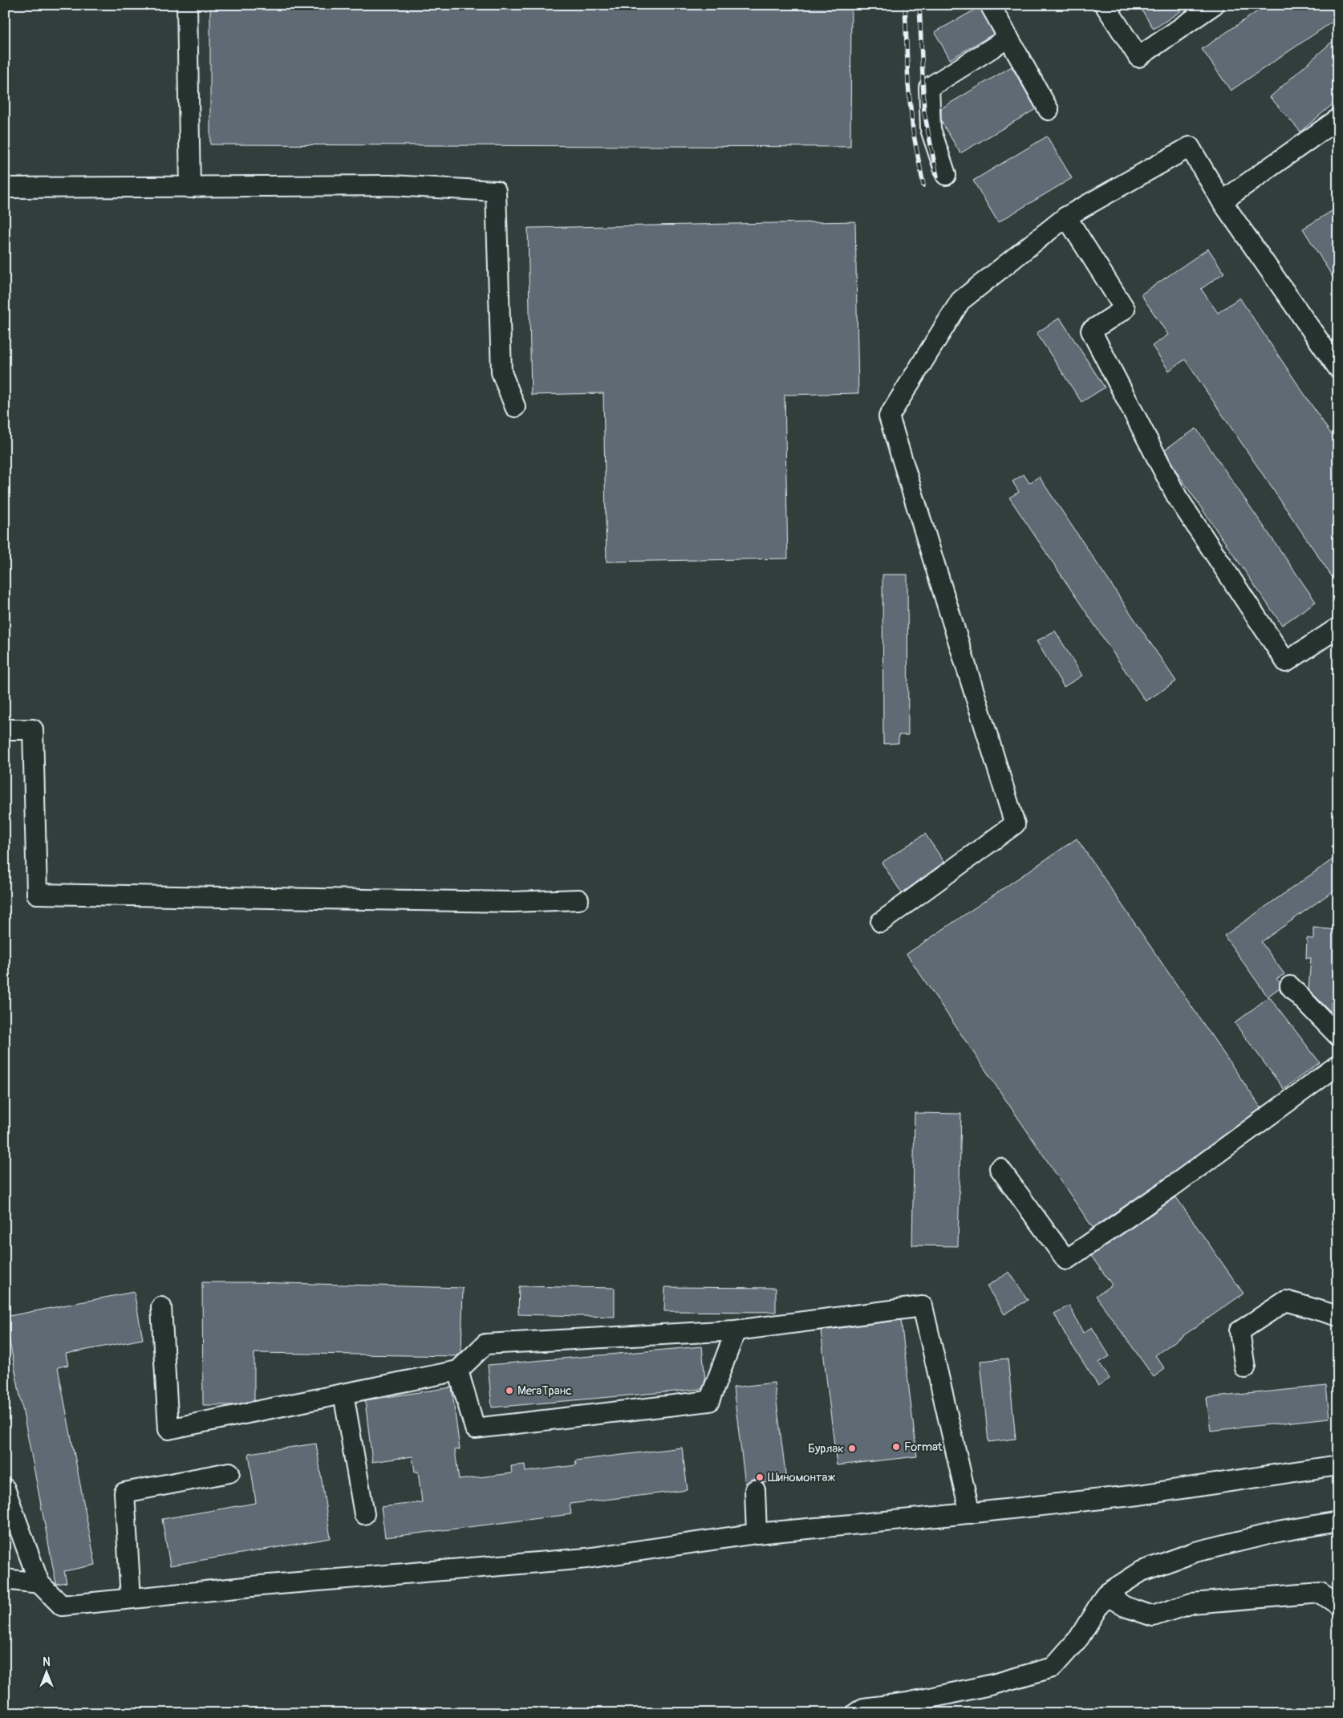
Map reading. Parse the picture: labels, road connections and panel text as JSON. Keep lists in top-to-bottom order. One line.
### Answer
{"places":["МегаТранс","Format","Бурлак","Шиномонтаж"],"north":"top"}
